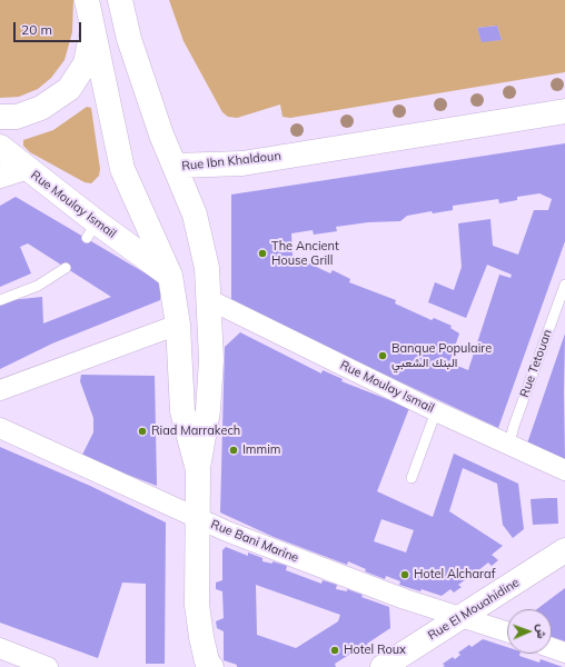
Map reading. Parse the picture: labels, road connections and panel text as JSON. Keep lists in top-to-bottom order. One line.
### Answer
{"streets":{"main road":["Rue Ibn Khaldoun","Rue Moulay Ismail","Rue El Mouahidine"],"street":["Rue Bani Marine"],"lane":["Rue Tetouan"]},"crossings":[["Rue Ibn Khaldoun","Rue Moulay Ismail"],["Rue Moulay Ismail","Rue Tetouan"],["Rue Bani Marine","Rue El Mouahidine"]],"places":["The Ancient House Grill","Banque Populaire البنك الشعبي","Riad Marrakech","Immim","Hotel Alcharaf","Hotel Roux"],"scale_bar":"20 m","north":"right"}
